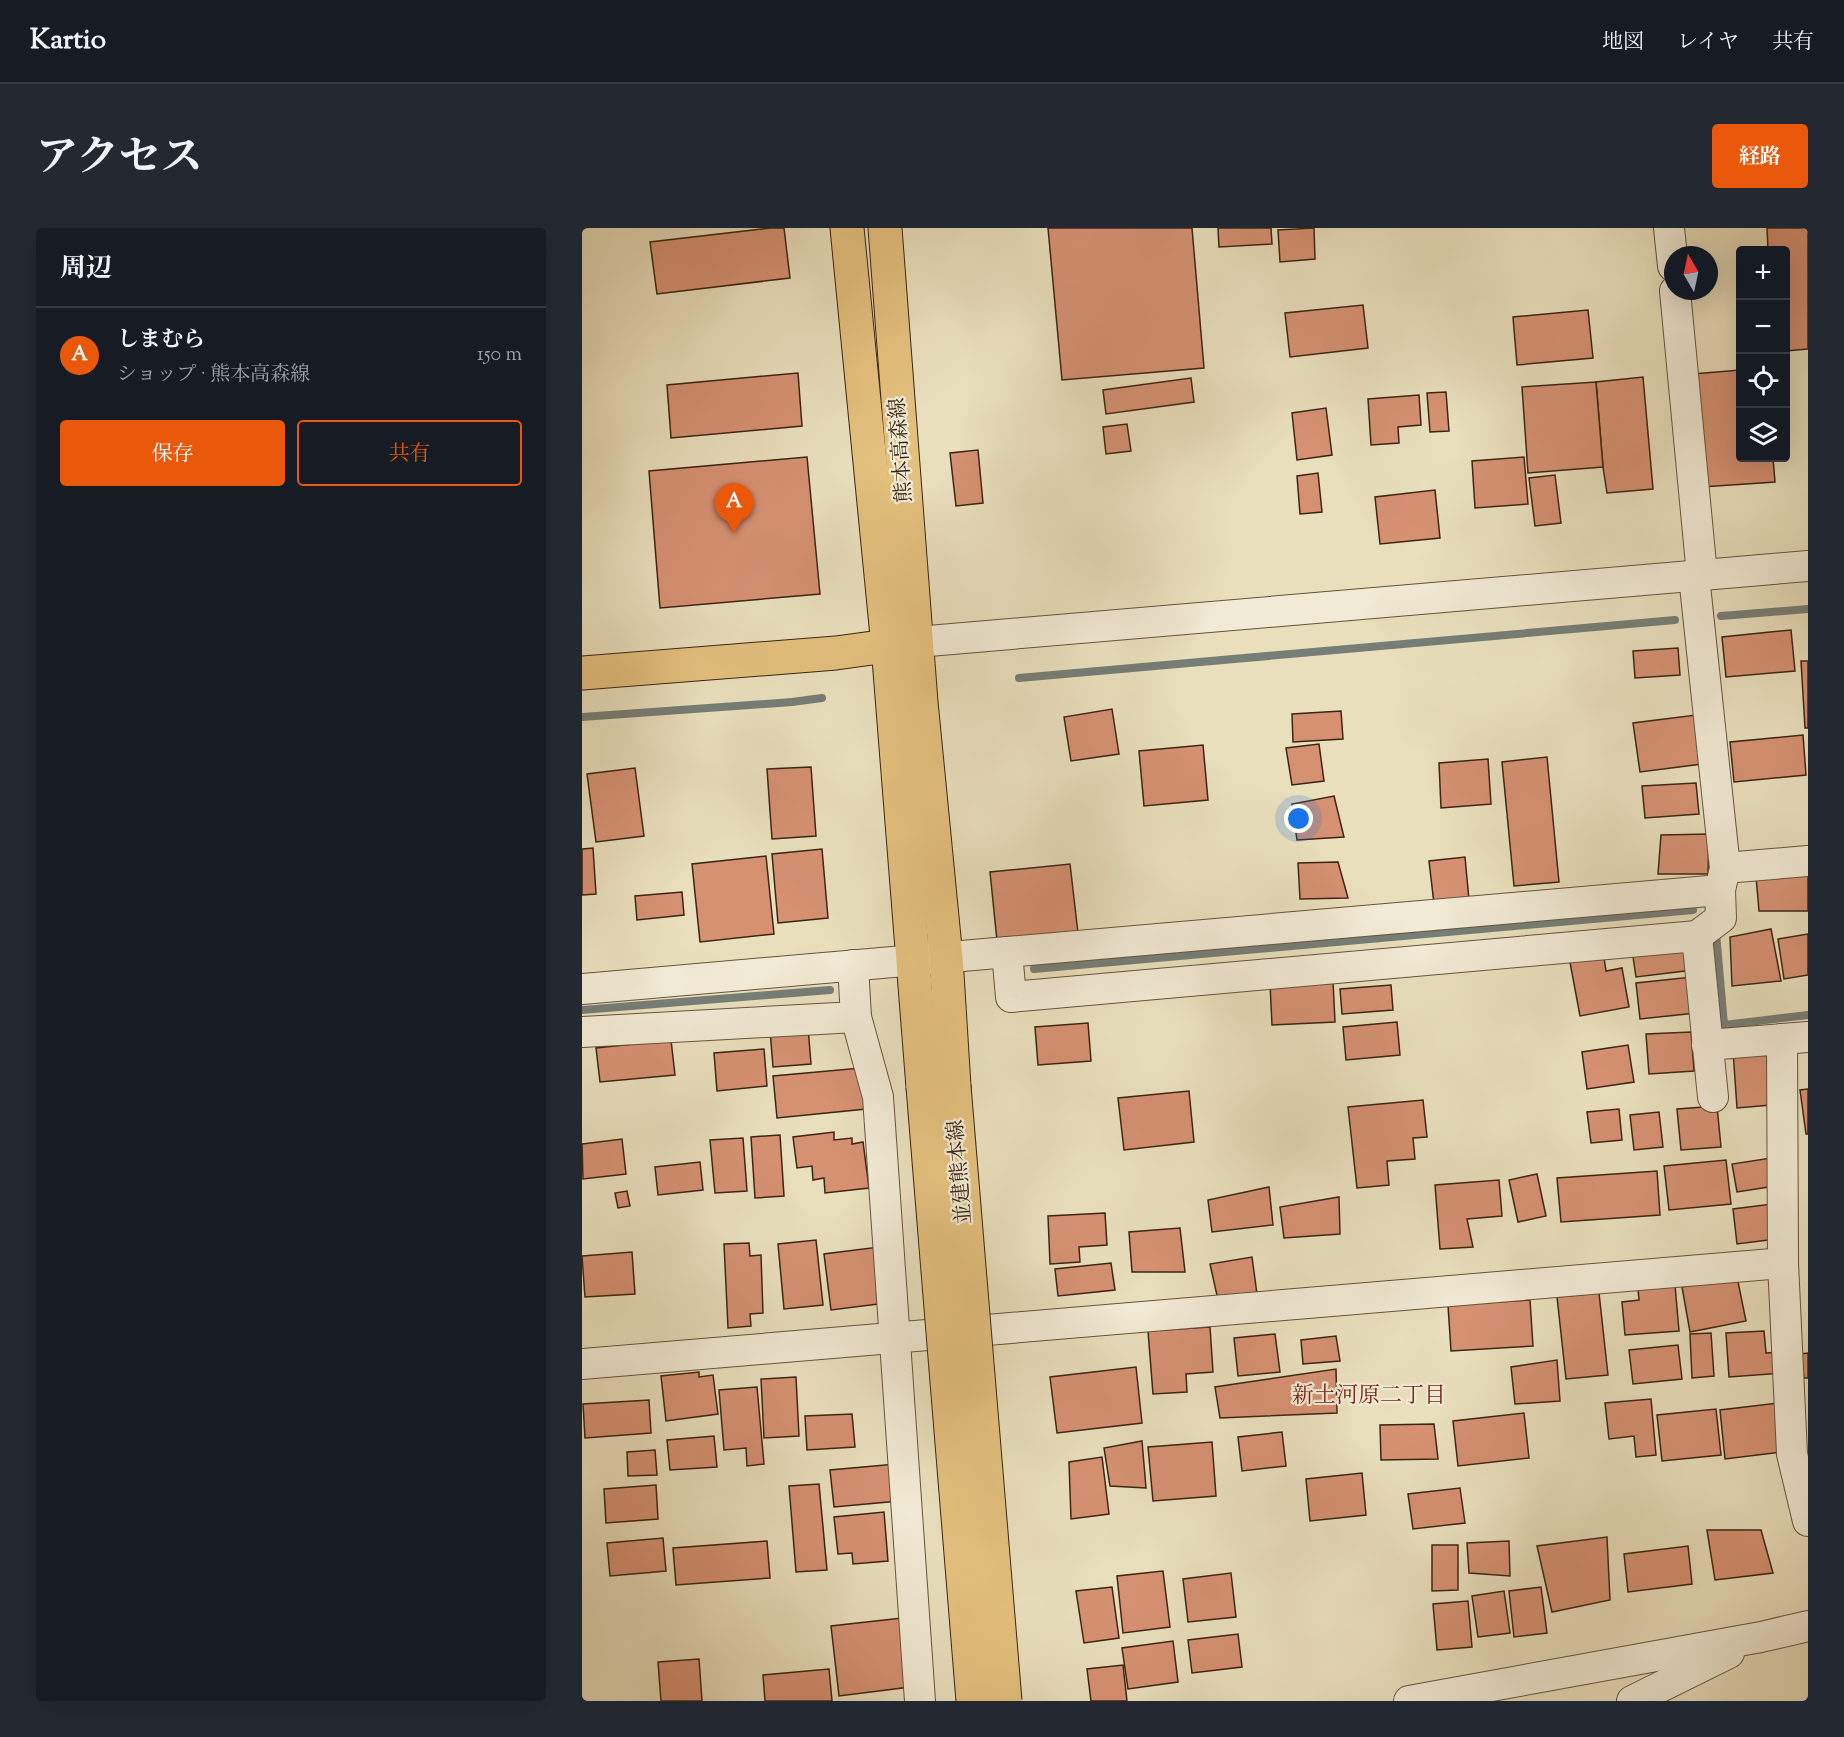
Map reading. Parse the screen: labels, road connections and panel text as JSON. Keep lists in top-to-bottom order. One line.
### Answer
{"streets":{"main road":["熊本高森線","並建熊本線"]},"crossings":[["熊本高森線","並建熊本線"]],"districts":["新土河原二丁目"],"north":"top","page":{"header":"Kartio","nav":["地図","レイヤ","共有"],"title":"アクセス","buttons":["経路",["保存","共有"]],"heading":"周辺","map_buttons":["+","−"],"list":[{"mark":"A","name":"しまむら","note":"ショップ · 熊本高森線","value":"150 m"}],"pins":"A"}}
